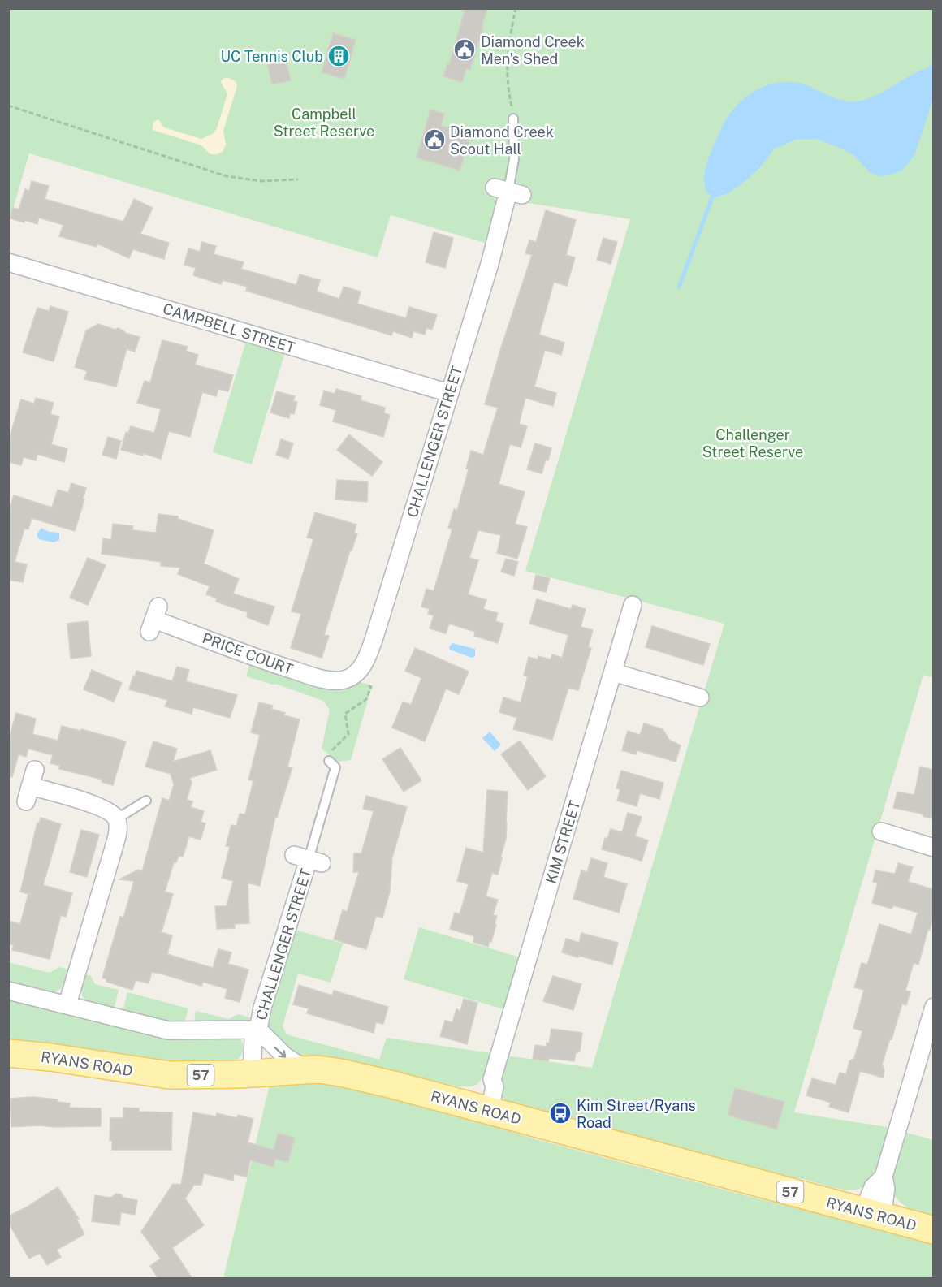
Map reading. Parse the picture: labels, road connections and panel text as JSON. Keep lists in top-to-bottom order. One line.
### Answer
{"streets":{"main road":["RYANS ROAD","57"],"street":["CAMPBELL STREET","CHALLENGER STREET","PRICE COURT","KIM STREET"]},"crossings":[["CAMPBELL STREET","CHALLENGER STREET"],["CHALLENGER STREET","PRICE COURT"],["CHALLENGER STREET","RYANS ROAD"],["KIM STREET","RYANS ROAD"]],"parks":["Campbell Street Reserve","Challenger Street Reserve"],"places":{"public building":["Diamond Creek Men's Shed","Diamond Creek Scout Hall"],"building":["UC Tennis Club"],"bus stop":["Kim Street/Ryans Road"]}}
